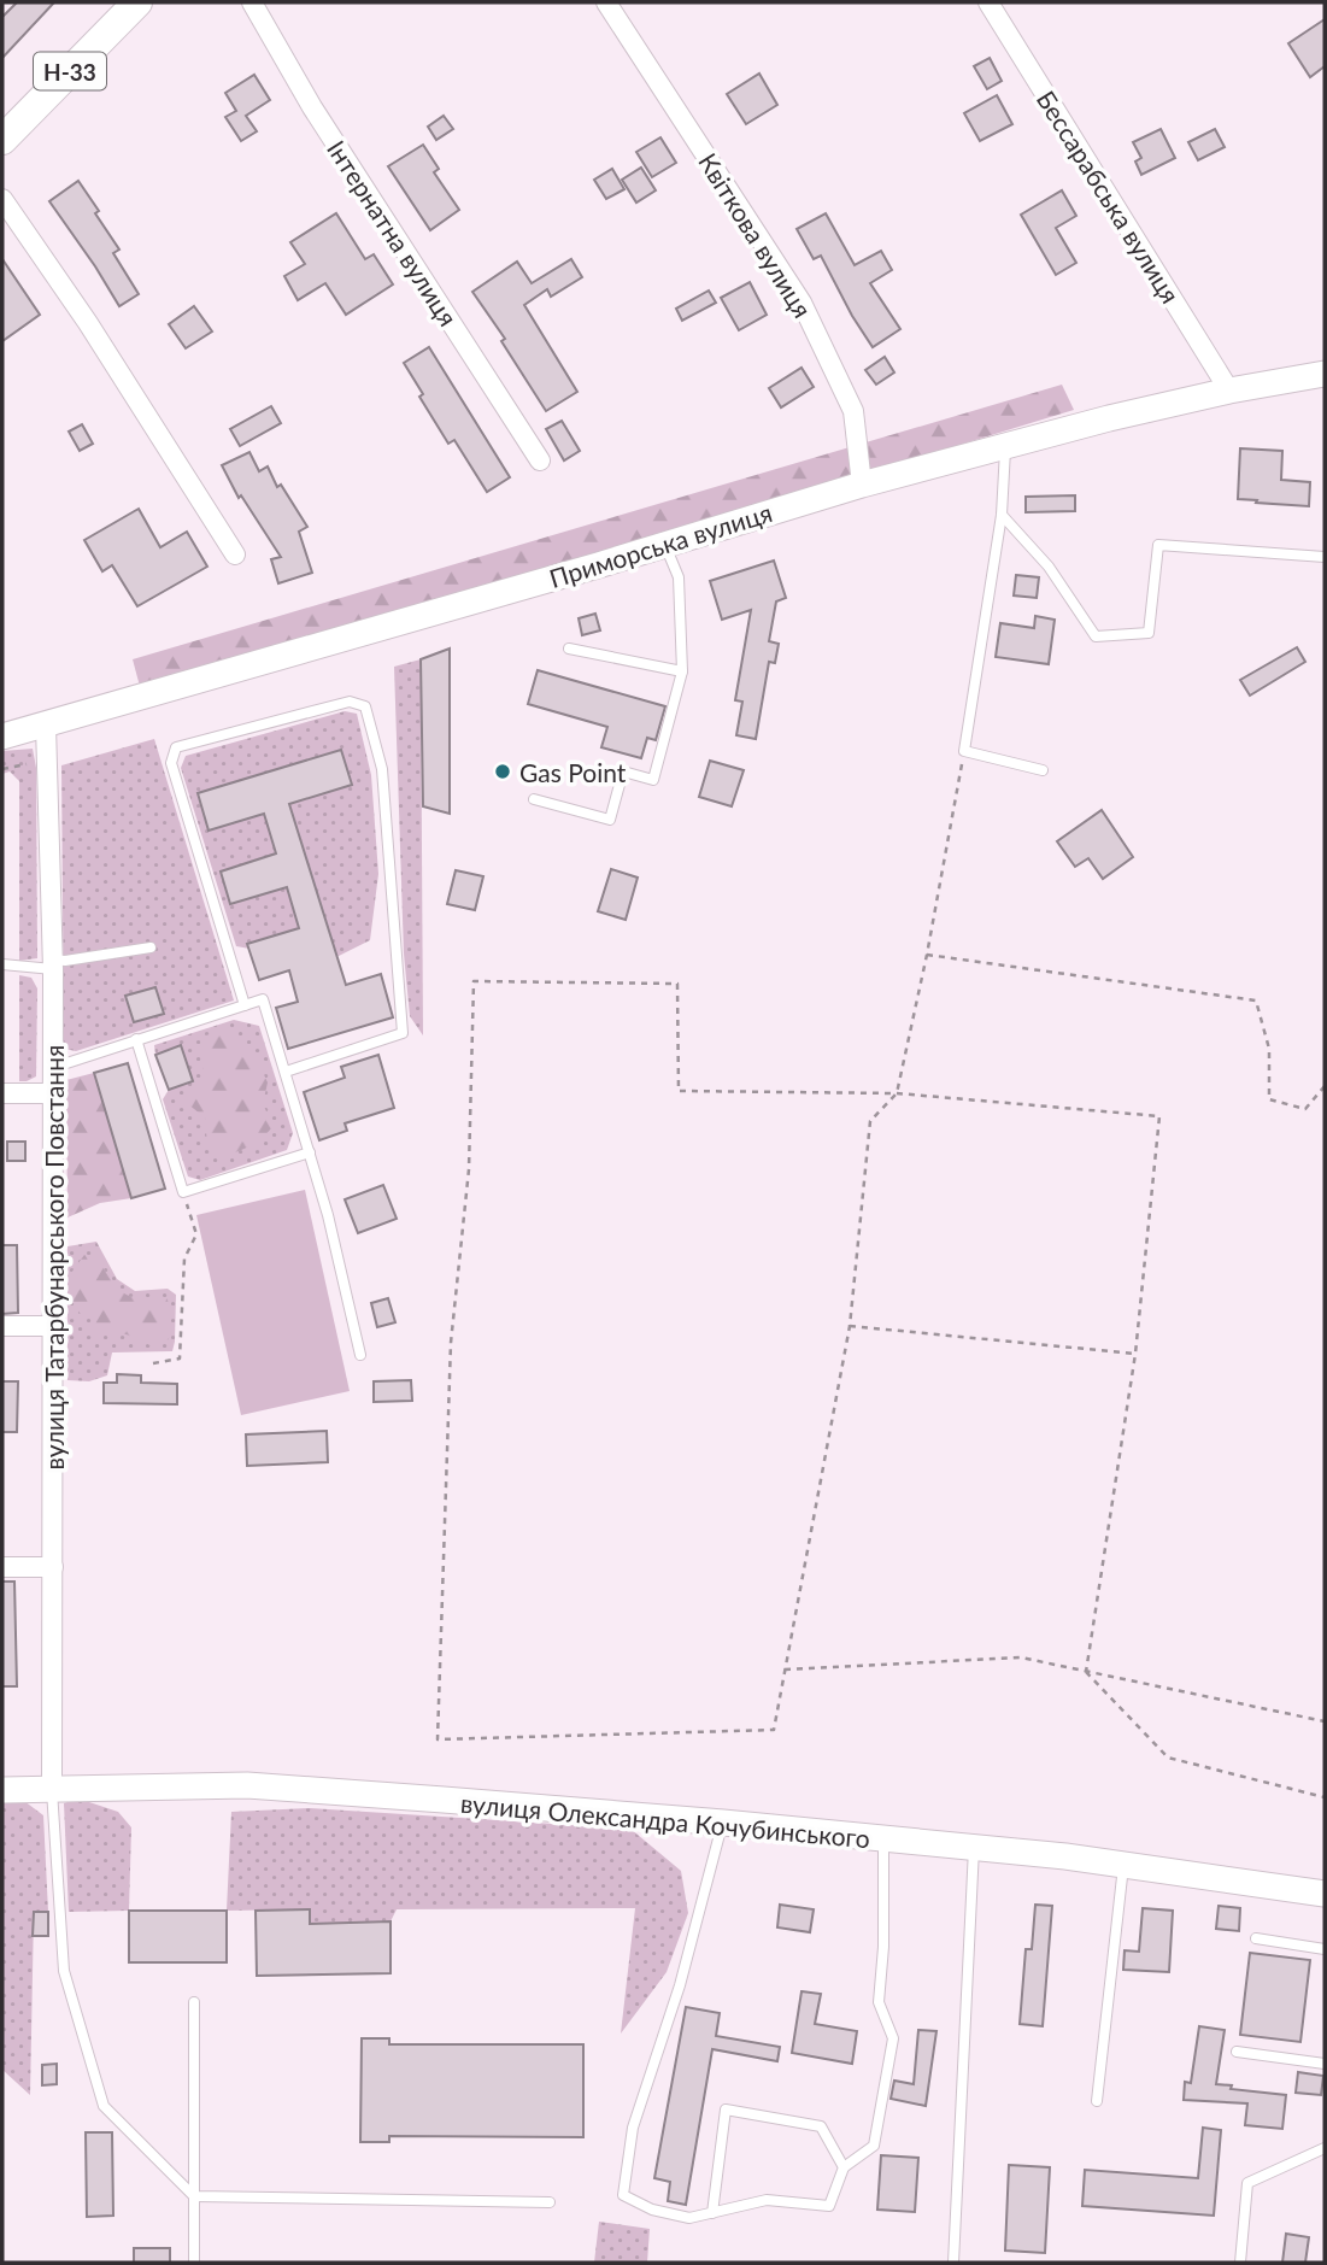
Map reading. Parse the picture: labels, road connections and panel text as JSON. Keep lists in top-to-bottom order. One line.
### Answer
{"streets":{"main road":["Н-33"],"street":["Бессарабська вулиця","Інтернатна вулиця","Квіткова вулиця","Приморська вулиця","вулиця Татарбунарського Повстання","вулиця Олександра Кочубинського"]},"crossings":[["Бессарабська вулиця","Приморська вулиця"],["Квіткова вулиця","Приморська вулиця"],["Приморська вулиця","вулиця Татарбунарського Повстання"],["вулиця Татарбунарського Повстання","вулиця Олександра Кочубинського"]],"places":["Gas Point"]}
